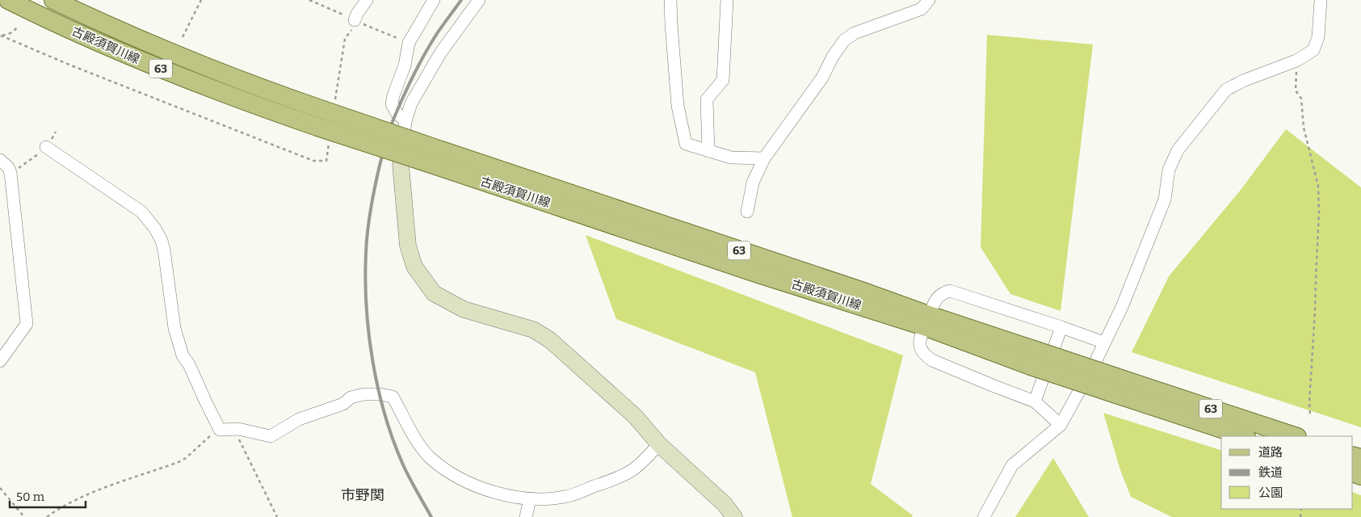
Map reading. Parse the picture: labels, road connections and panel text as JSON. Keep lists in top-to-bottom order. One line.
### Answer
{"streets":{"main road":["古殿須賀川線","63"]},"crossings":[["古殿須賀川線","63"]],"districts":["市野関"],"legend":["道路","鉄道","公園"],"scale_bar":"50 m"}
